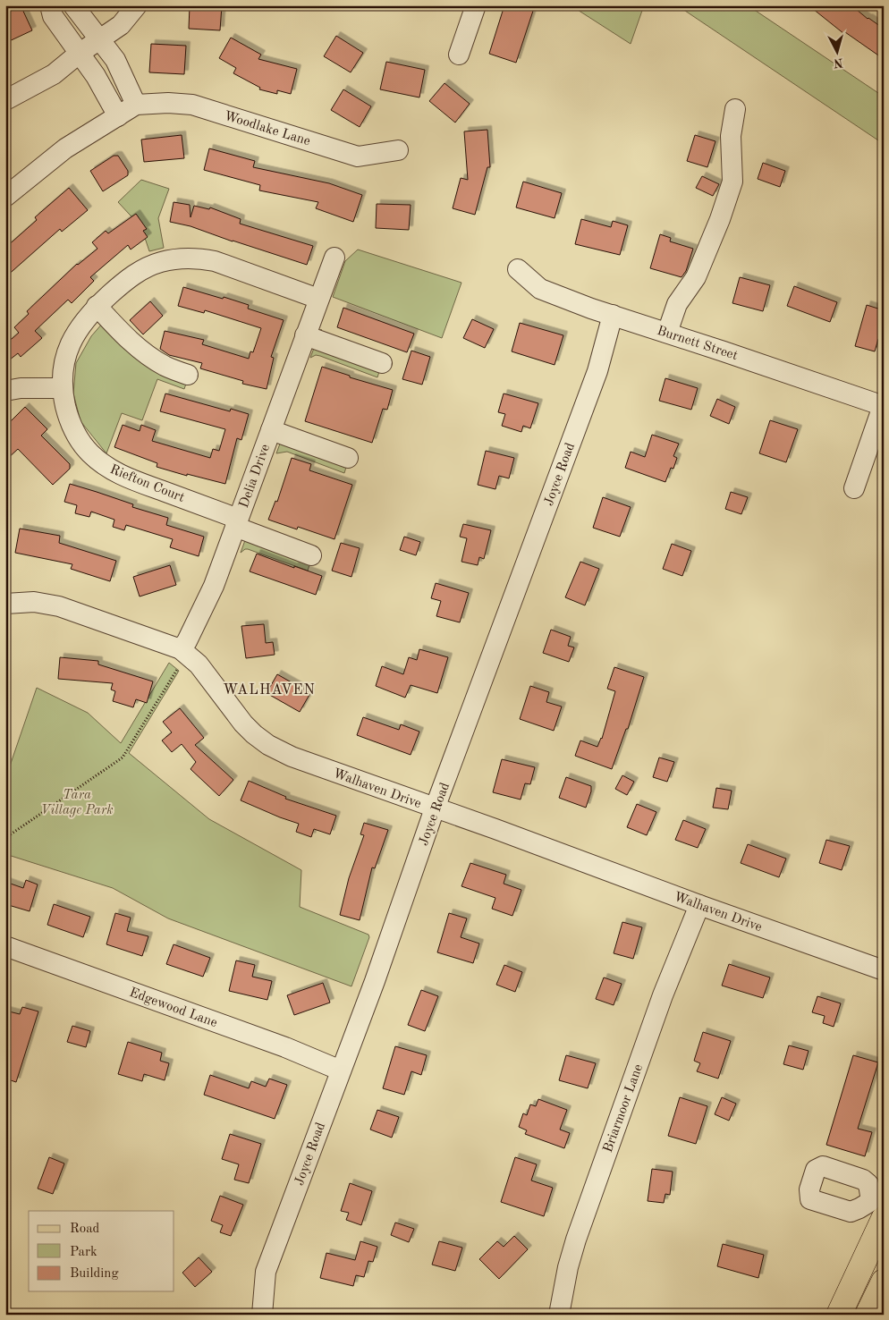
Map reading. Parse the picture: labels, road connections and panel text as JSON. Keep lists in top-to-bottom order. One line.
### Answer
{"streets":{"street":["Woodlake Lane","Burnett Street","Joyce Road","Delia Drive","Riefton Court","Walhaven Drive","Edgewood Lane","Briarmoor Lane"]},"crossings":[["Burnett Street","Joyce Road"],["Joyce Road","Walhaven Drive"],["Joyce Road","Edgewood Lane"],["Delia Drive","Riefton Court"],["Delia Drive","Walhaven Drive"],["Walhaven Drive","Briarmoor Lane"]],"districts":["WALHAVEN"],"parks":["Tara Village Park"],"legend":["Road","Park","Building"],"north":"bottom"}
